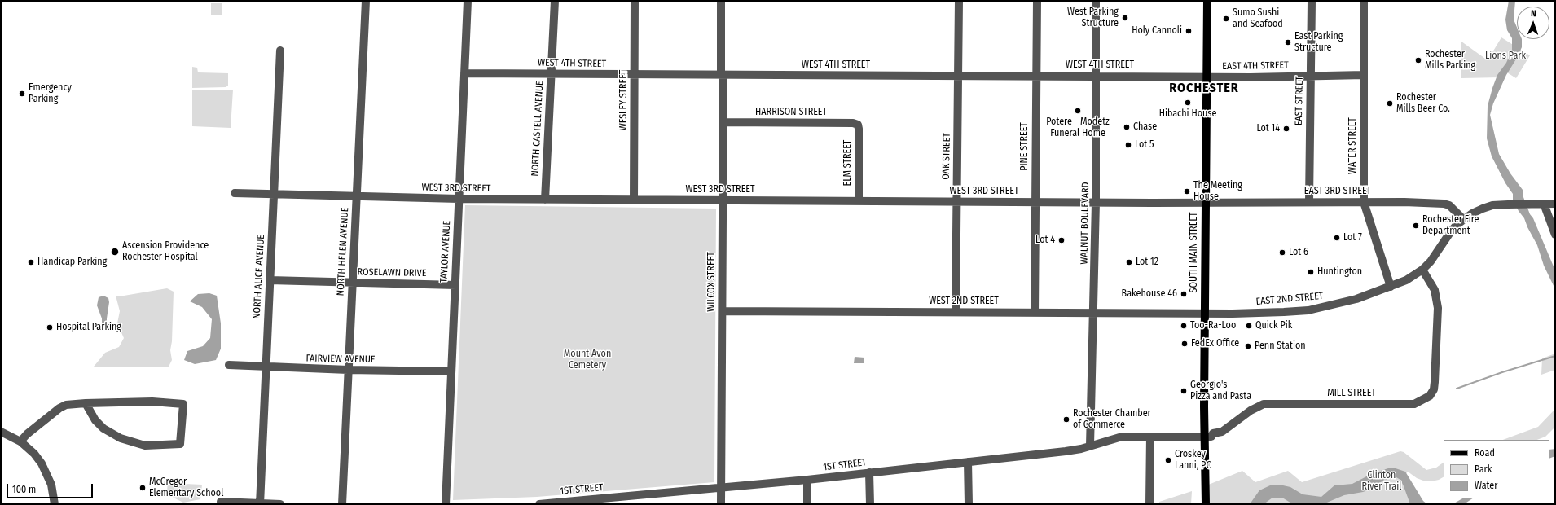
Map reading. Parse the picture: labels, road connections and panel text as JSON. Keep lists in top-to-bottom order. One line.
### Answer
{"streets":{"main road":["SOUTH MAIN STREET"],"street":["WEST 4TH STREET","EAST 4TH STREET","WESLEY STREET","EAST STREET","HARRISON STREET","NORTH CASTELL AVENUE","WATER STREET","PINE STREET","OAK STREET","ELM STREET","WEST 3RD STREET","EAST 3RD STREET","WALNUT BOULEVARD","NORTH HELEN AVENUE","TAYLOR AVENUE","ROSELAWN DRIVE","NORTH ALICE AVENUE","WILCOX STREET","EAST 2ND STREET","WEST 2ND STREET","FAIRVIEW AVENUE","MILL STREET","1ST STREET"]},"crossings":[["WEST 4TH STREET","EAST 4TH STREET"],["WEST 4TH STREET","WESLEY STREET"],["WEST 4TH STREET","NORTH CASTELL AVENUE"],["WEST 4TH STREET","PINE STREET"],["WEST 4TH STREET","OAK STREET"],["WEST 4TH STREET","WALNUT BOULEVARD"],["WEST 4TH STREET","TAYLOR AVENUE"],["WEST 4TH STREET","SOUTH MAIN STREET"],["WEST 4TH STREET","WILCOX STREET"],["EAST 4TH STREET","EAST STREET"],["EAST 4TH STREET","WATER STREET"],["EAST 4TH STREET","SOUTH MAIN STREET"],["WESLEY STREET","WEST 3RD STREET"],["EAST STREET","EAST 3RD STREET"],["HARRISON STREET","ELM STREET"],["HARRISON STREET","WILCOX STREET"],["NORTH CASTELL AVENUE","WEST 3RD STREET"],["WATER STREET","EAST 3RD STREET"],["WATER STREET","EAST 2ND STREET"],["PINE STREET","WEST 3RD STREET"],["PINE STREET","WEST 2ND STREET"],["OAK STREET","WEST 3RD STREET"],["OAK STREET","WEST 2ND STREET"],["ELM STREET","WEST 3RD STREET"],["WEST 3RD STREET","EAST 3RD STREET"],["WEST 3RD STREET","WALNUT BOULEVARD"],["WEST 3RD STREET","NORTH HELEN AVENUE"],["WEST 3RD STREET","TAYLOR AVENUE"],["WEST 3RD STREET","SOUTH MAIN STREET"],["WEST 3RD STREET","NORTH ALICE AVENUE"],["WEST 3RD STREET","WILCOX STREET"],["EAST 3RD STREET","SOUTH MAIN STREET"],["EAST 3RD STREET","EAST 2ND STREET"],["WALNUT BOULEVARD","WEST 2ND STREET"],["WALNUT BOULEVARD","1ST STREET"],["NORTH HELEN AVENUE","ROSELAWN DRIVE"],["NORTH HELEN AVENUE","FAIRVIEW AVENUE"],["TAYLOR AVENUE","ROSELAWN DRIVE"],["TAYLOR AVENUE","FAIRVIEW AVENUE"],["SOUTH MAIN STREET","EAST 2ND STREET"],["SOUTH MAIN STREET","WEST 2ND STREET"],["ROSELAWN DRIVE","NORTH ALICE AVENUE"],["NORTH ALICE AVENUE","FAIRVIEW AVENUE"],["WILCOX STREET","WEST 2ND STREET"],["WILCOX STREET","1ST STREET"],["EAST 2ND STREET","WEST 2ND STREET"],["EAST 2ND STREET","MILL STREET"],["MILL STREET","1ST STREET"]],"districts":["ROCHESTER"],"parks":["Lions Park","Mount Avon Cemetery","Clinton River Trail"],"places":["West Parking Structure","Sumo Sushi and Seafood","Holy Cannoli","East Parking Structure","Rochester Mills Parking","Emergency Parking","Hibachi House","Rochester Mills Beer Co.","Potere - Modetz Funeral Home","Chase","Lot 14","Lot 5","The Meeting House","Rochester Fire Department","Lot 7","Lot 4","Ascension Providence Rochester Hospital","Lot 6","Handicap Parking","Lot 12","Huntington","Bakehouse 46","Too-Ra-Loo","Quick Pik","Hospital Parking","FedEx Office","Penn Station","Georgio's Pizza and Pasta","Rochester Chamber of Commerce","Croskey Lanni, PC","McGregor Elementary School"],"legend":["Road","Park","Water"],"scale_bar":"100 m","north":"top"}
